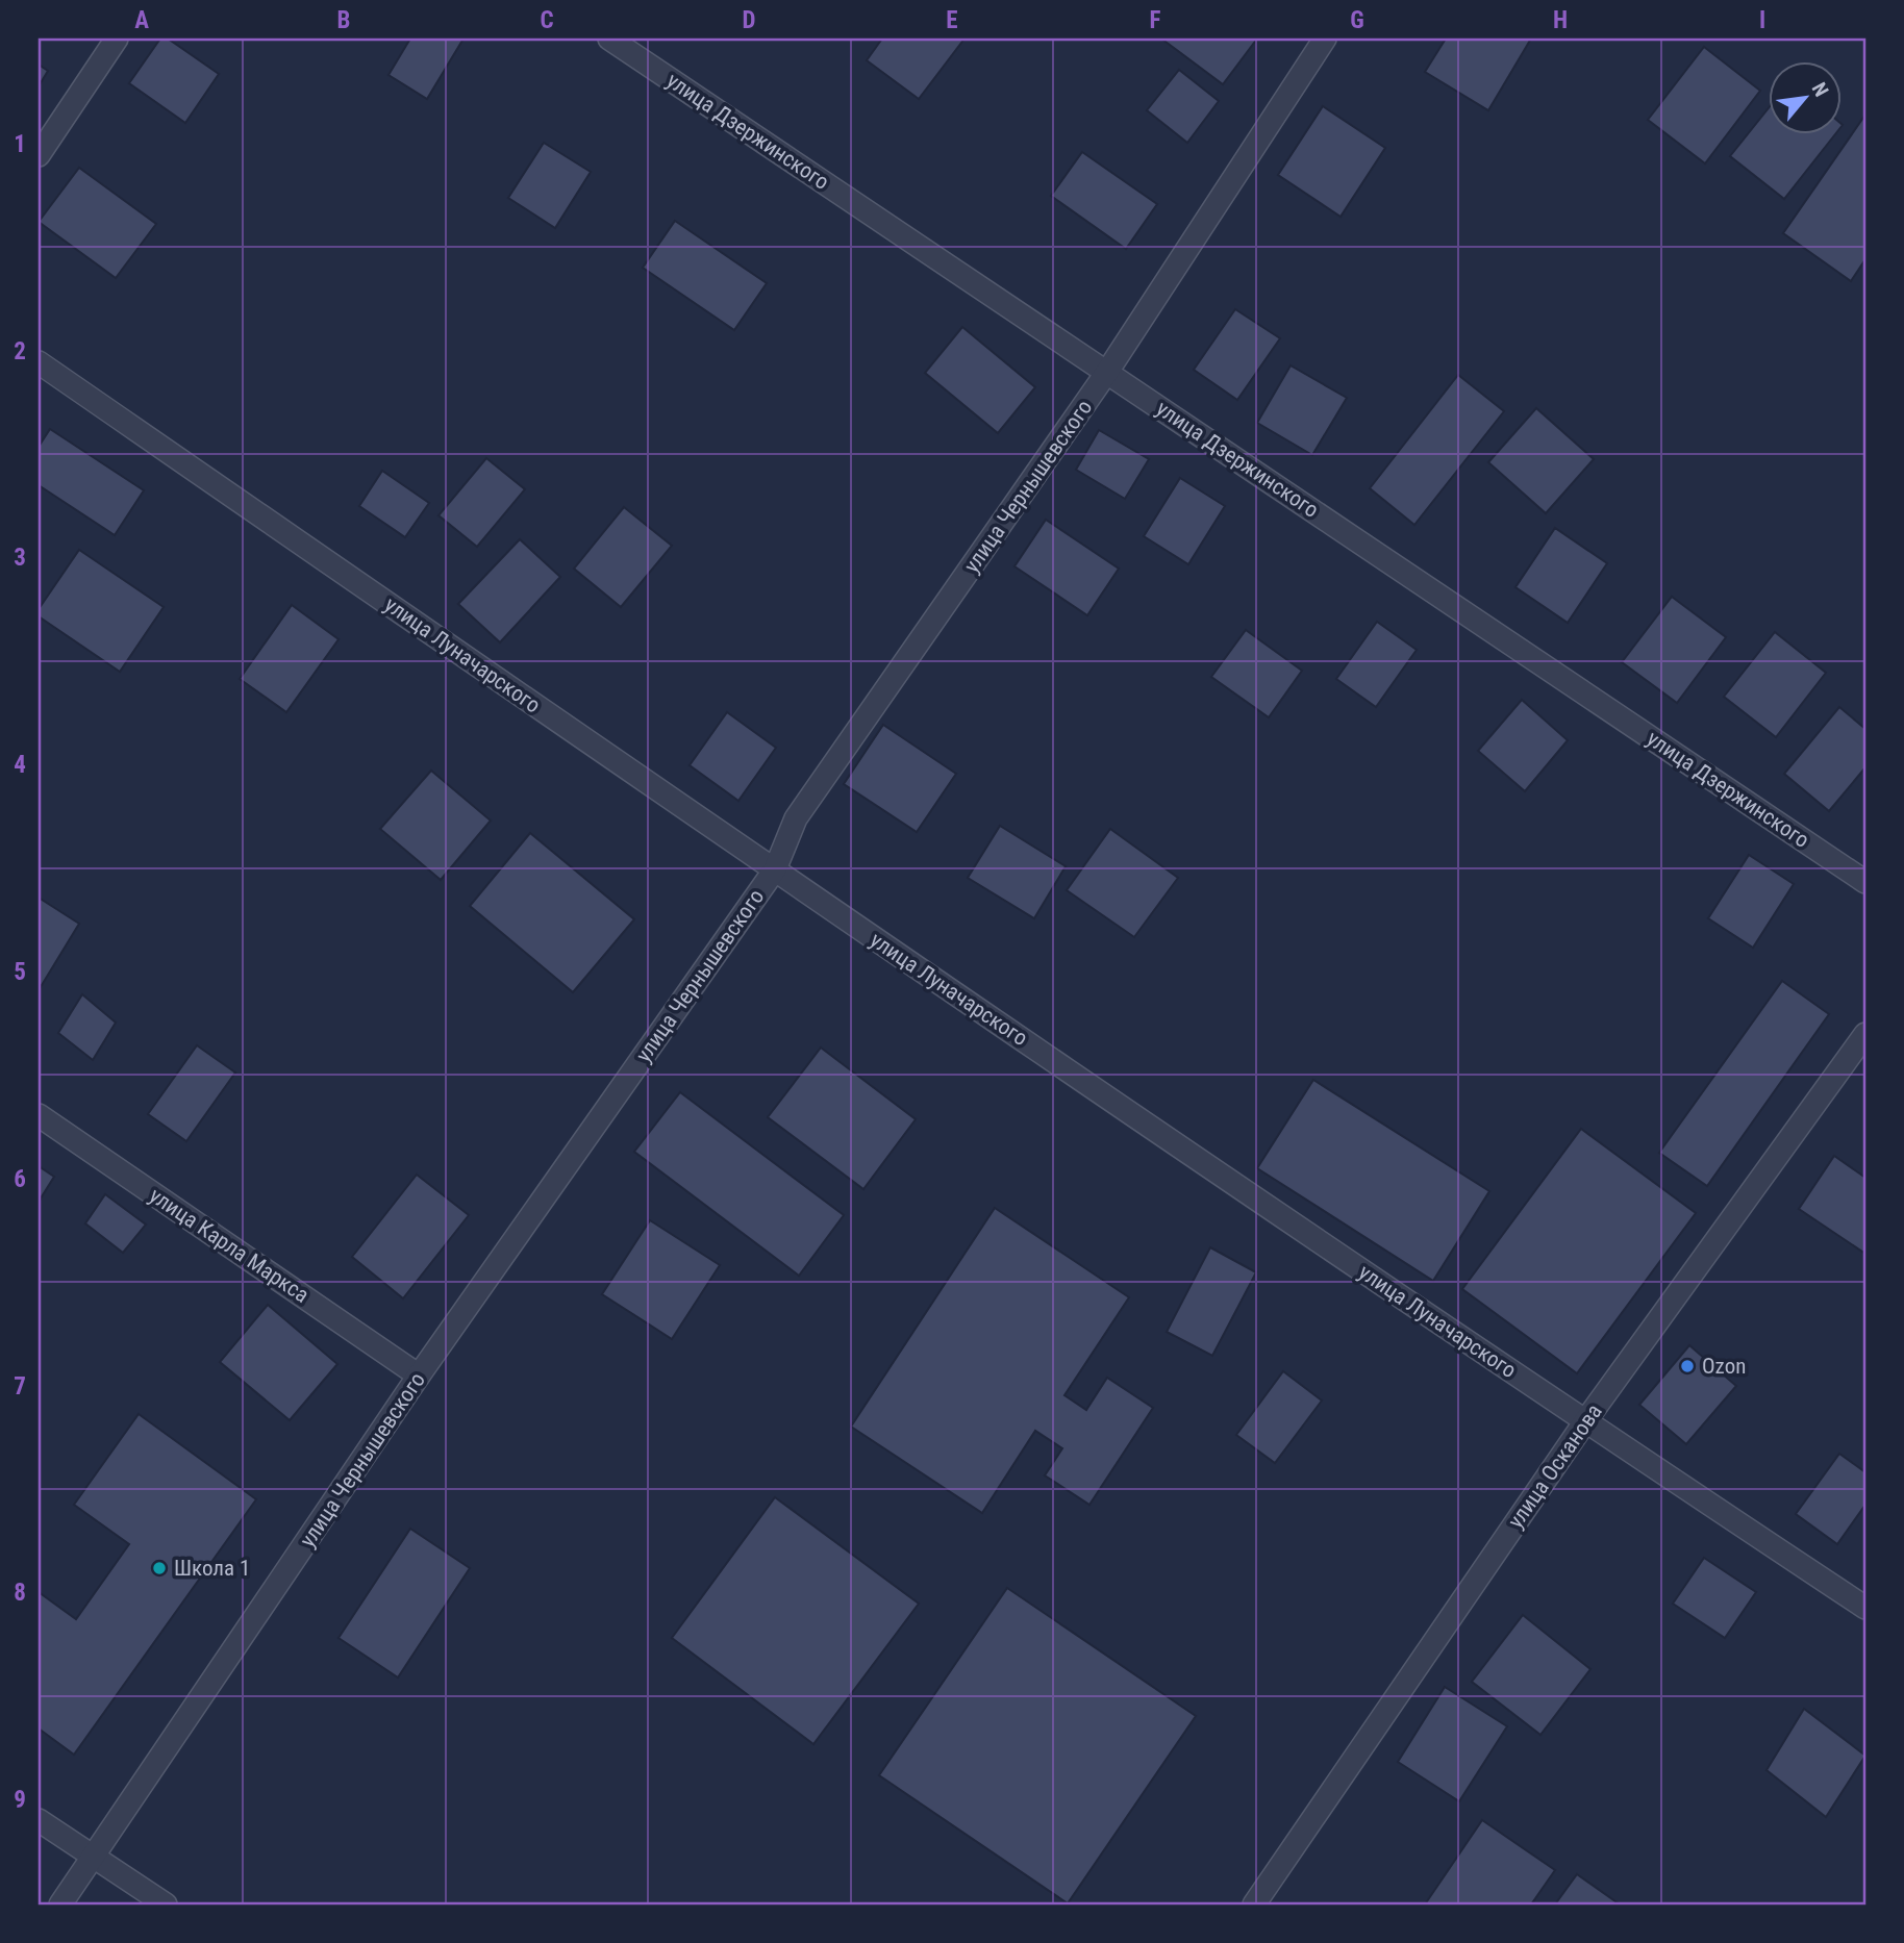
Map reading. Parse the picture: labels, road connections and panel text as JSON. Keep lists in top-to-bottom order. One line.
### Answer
{"streets":{"street":["улица Дзержинского","улица Чернышевского","улица Луначарского","улица Карла Маркса","улица Осканова"]},"crossings":[["улица Дзержинского","улица Чернышевского"],["улица Чернышевского","улица Луначарского"],["улица Чернышевского","улица Карла Маркса"],["улица Луначарского","улица Осканова"]],"places":["Ozon","Школа 1"],"north":"top right","grid":{"columns":["A","B","C","D","E","F","G","H","I"],"rows":["1","2","3","4","5","6","7","8","9"]}}
